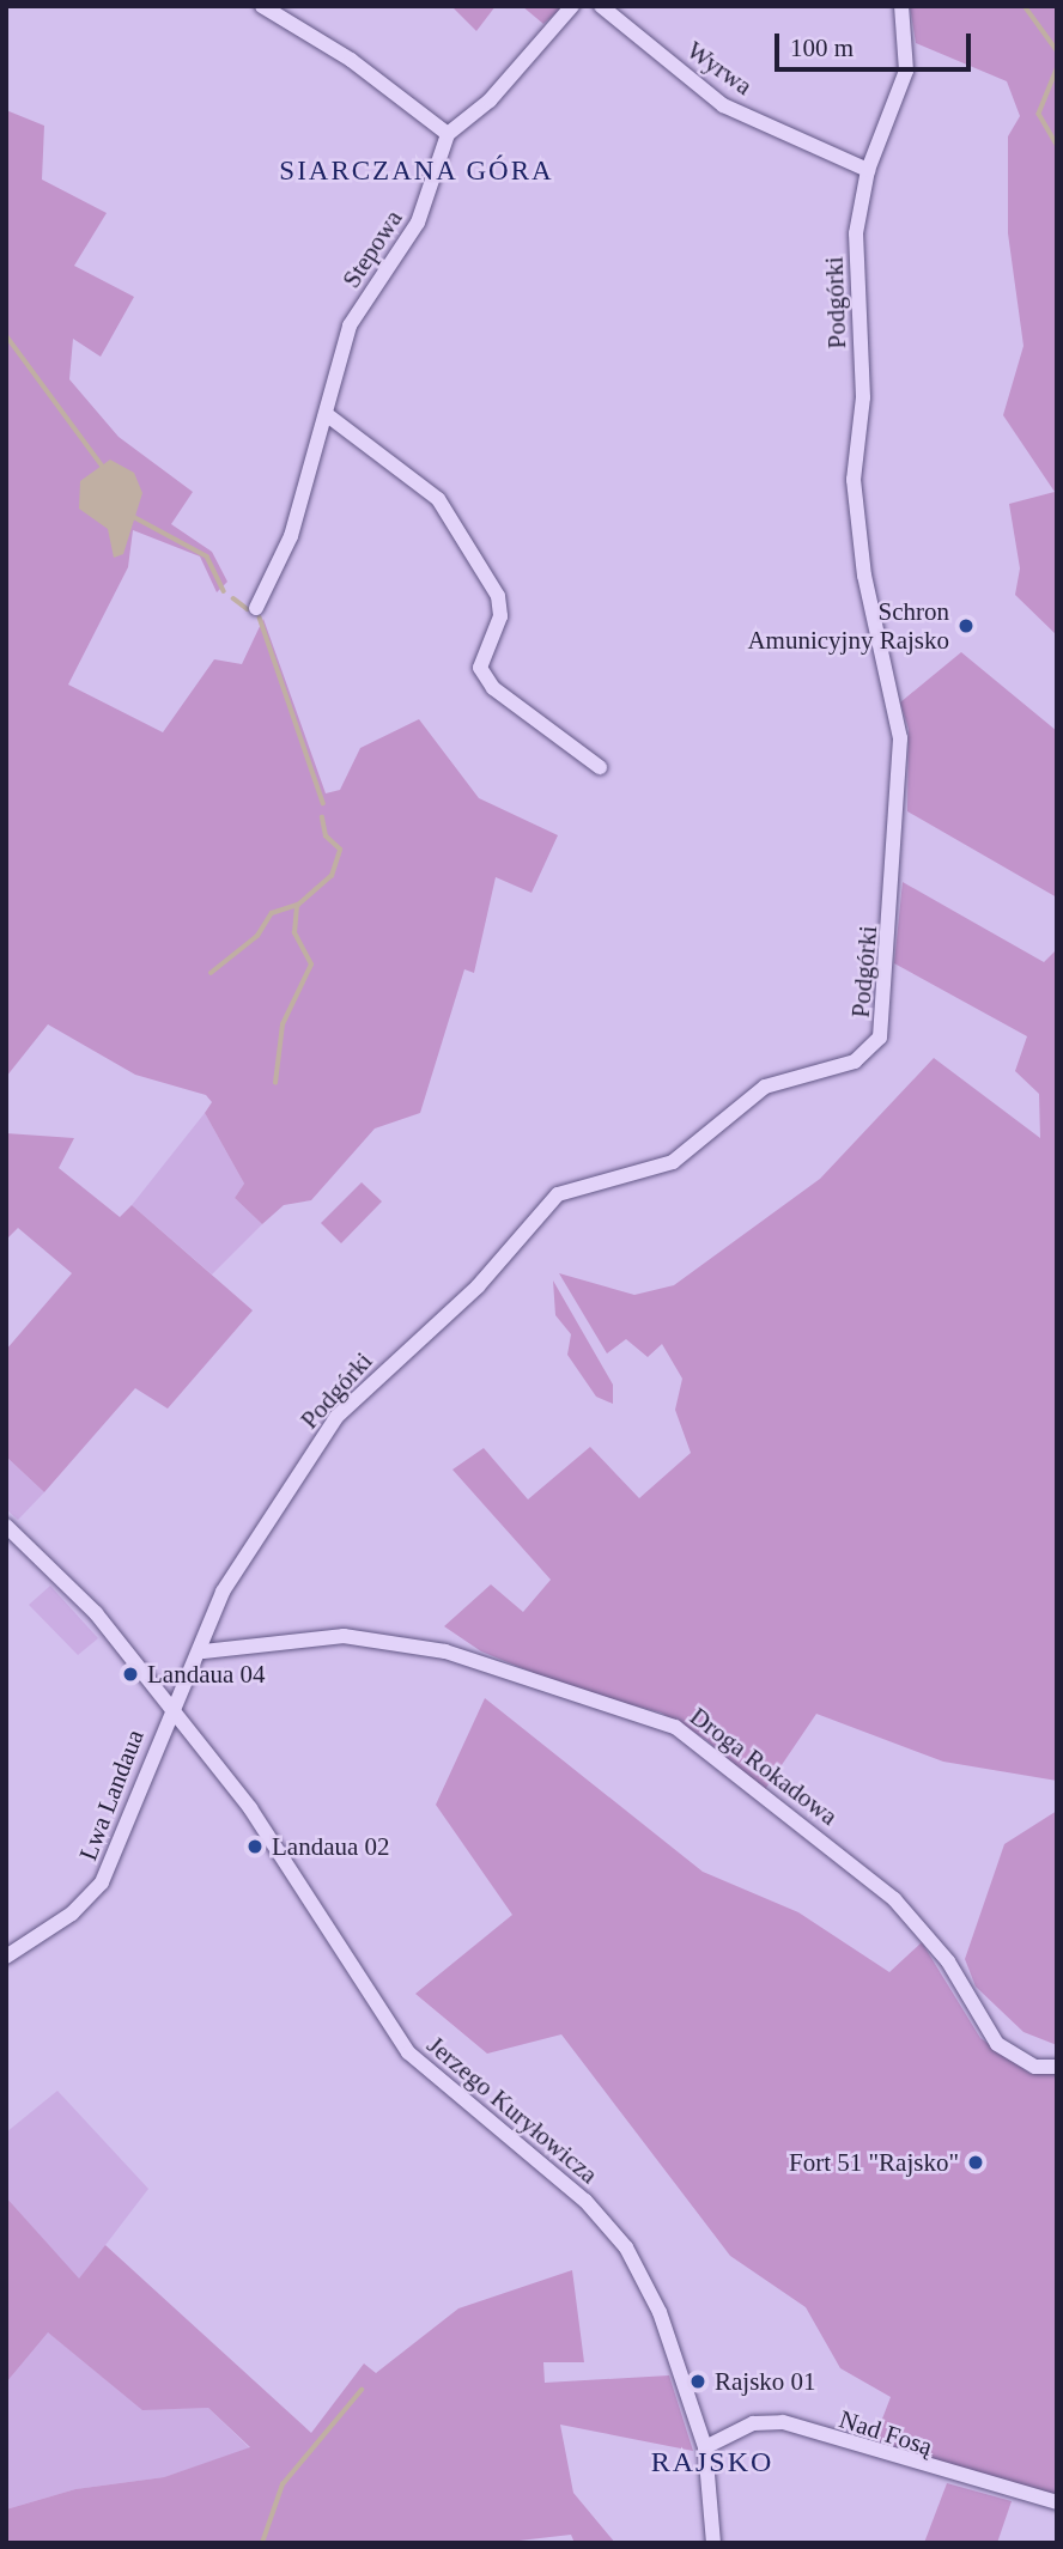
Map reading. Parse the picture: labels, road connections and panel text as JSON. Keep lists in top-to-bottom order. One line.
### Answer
{"streets":{"street":["Wyrwa","Stepowa","Podgórki","Droga Rokadowa","Lwa Landaua","Jerzego Kuryłowicza","Nad Fosą"]},"crossings":[["Wyrwa","Podgórki"],["Podgórki","Droga Rokadowa"],["Podgórki","Lwa Landaua"],["Podgórki","Jerzego Kuryłowicza"],["Lwa Landaua","Jerzego Kuryłowicza"],["Jerzego Kuryłowicza","Nad Fosą"]],"districts":["SIARCZANA GÓRA","RAJSKO"],"places":["Schron Amunicyjny Rajsko","Landaua 04","Landaua 02","Fort 51 \"Rajsko\"","Rajsko 01"],"scale_bar":"100 m"}
